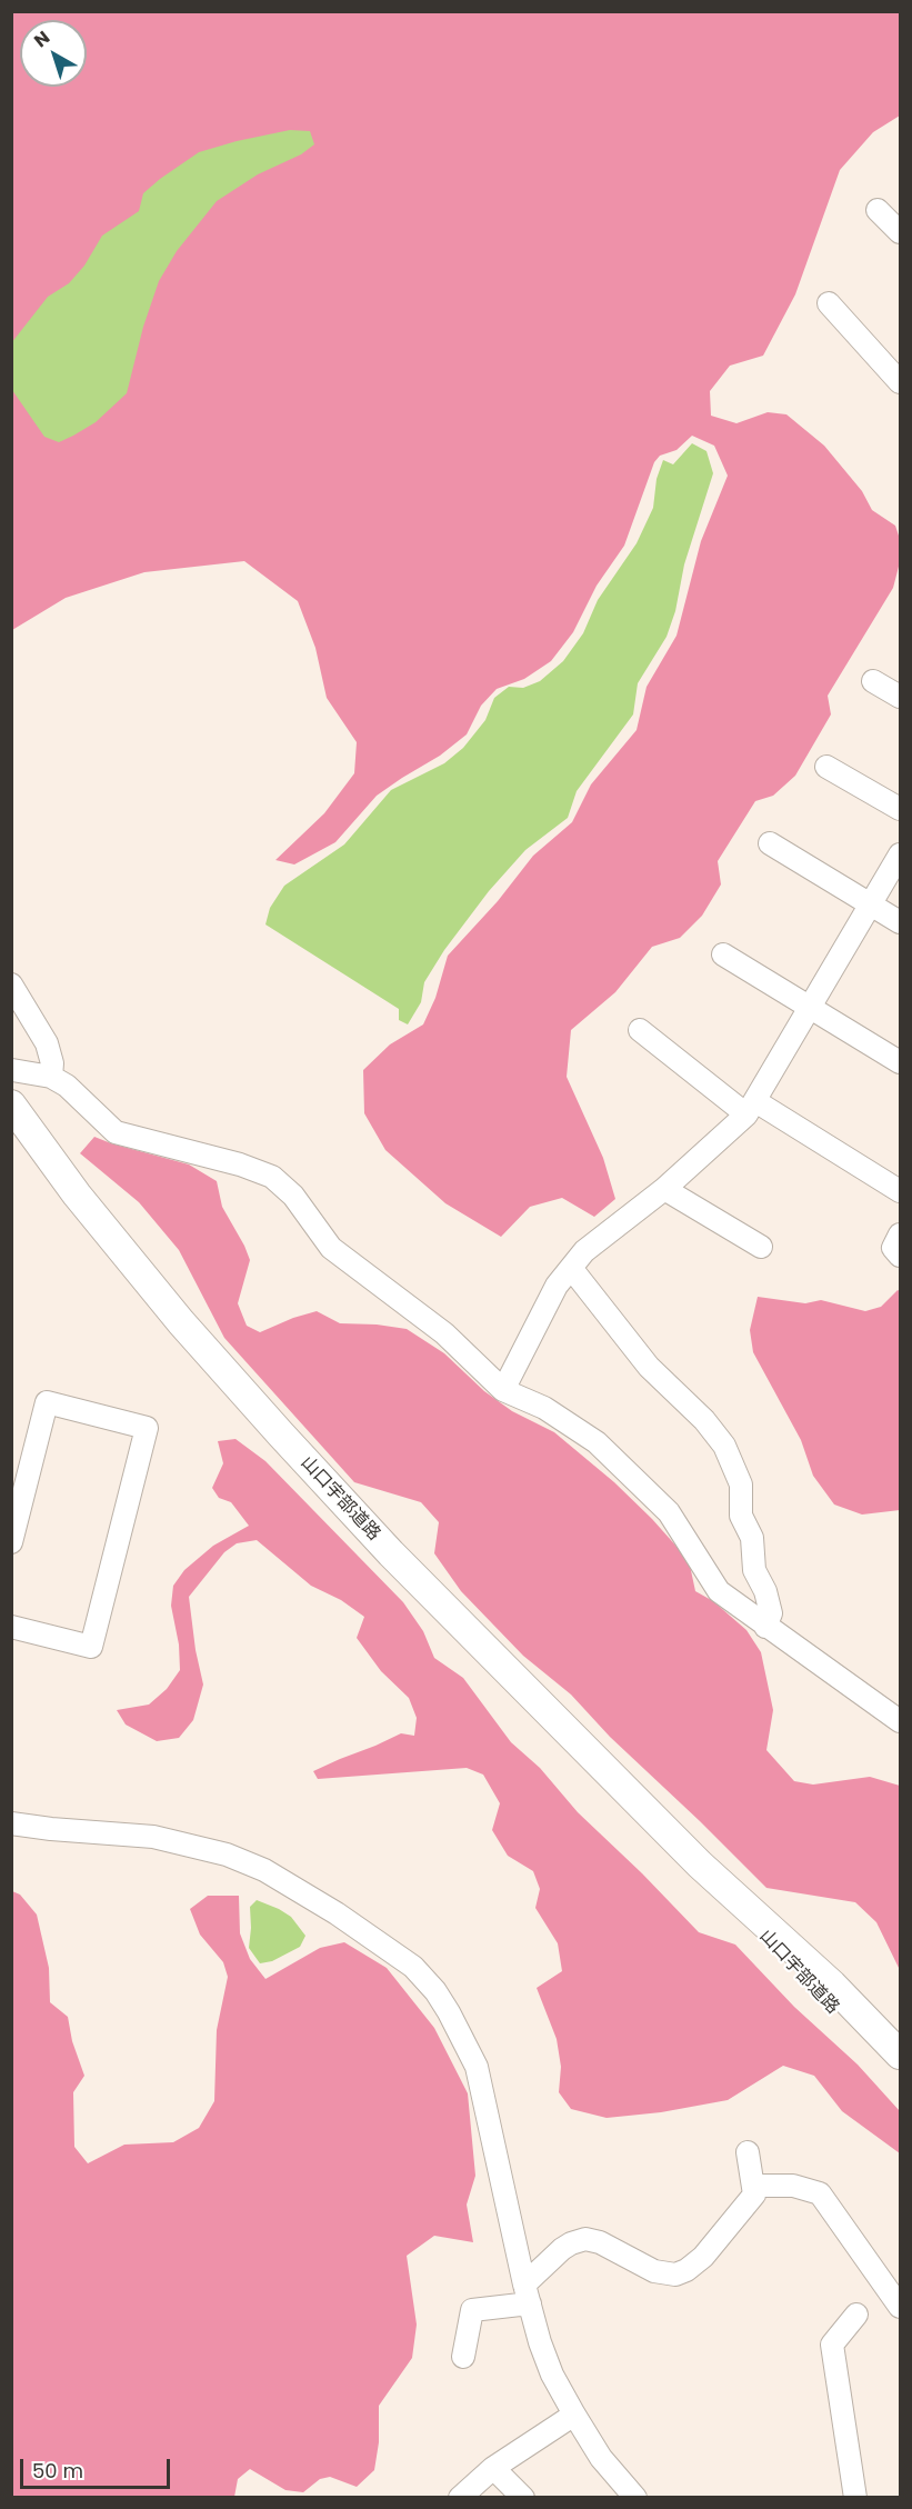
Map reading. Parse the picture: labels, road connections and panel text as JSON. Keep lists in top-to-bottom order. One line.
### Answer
{"streets":{"main road":["山口宇部道路"]},"scale_bar":"50 m","north":"top left"}
